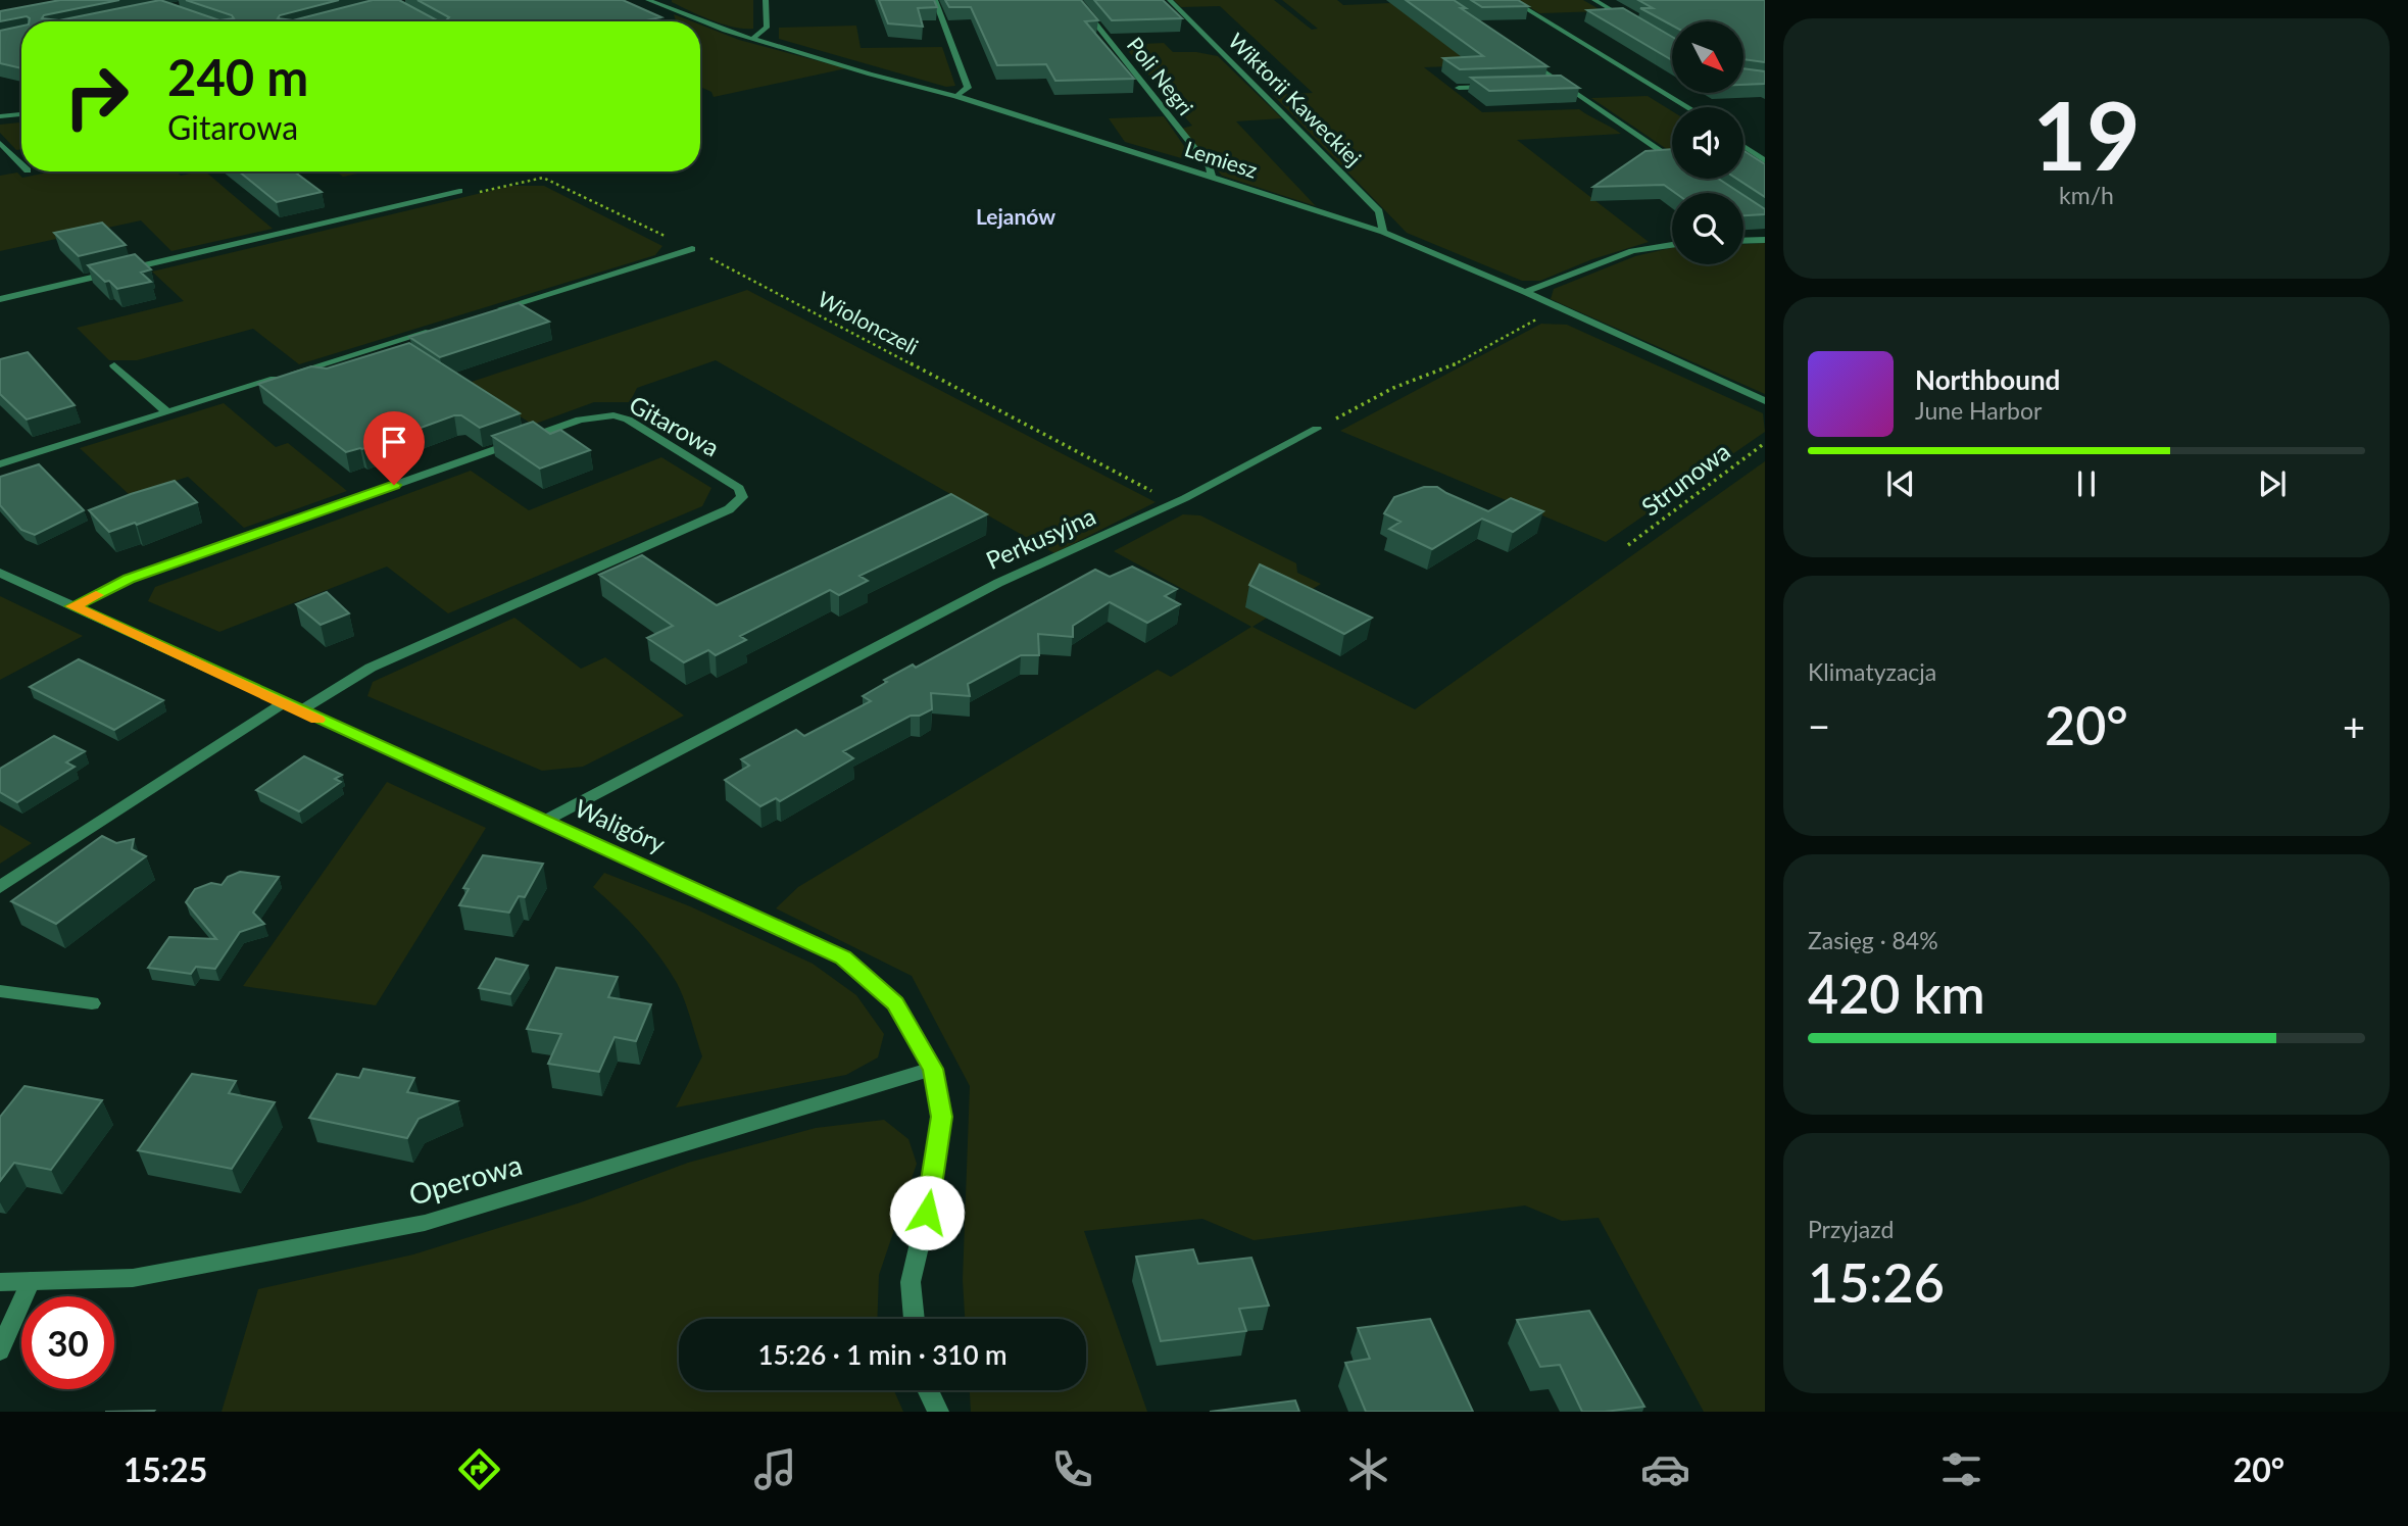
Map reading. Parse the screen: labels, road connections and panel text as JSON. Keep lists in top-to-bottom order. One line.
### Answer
{"streets":{"street":["Poli Negri","Wiktorii Kaweckiej","Lemiesz","Gitarowa","Perkusyjna","Waligóry","Operowa"],"path":["Wiolonczeli","Strunowa"]},"crossings":[["Poli Negri","Lemiesz"],["Wiktorii Kaweckiej","Lemiesz"],["Wiolonczeli","Perkusyjna"],["Gitarowa","Waligóry"],["Perkusyjna","Waligóry"],["Waligóry","Operowa"]],"districts":["Lejanów"],"north":"bottom right","page":{"tile":[["19","km/h"],"Klimatyzacja",["Zasięg · 84%","420 km"],["Przyjazd","15:26"]],"turn":["240 m","Gitarowa"],"song":["Northbound","June Harbor"],"heat":["−","20°","+"],"limit":"30","trip":"15:26 · 1 min · 310 m","tabs":["15:25","20°"]}}
